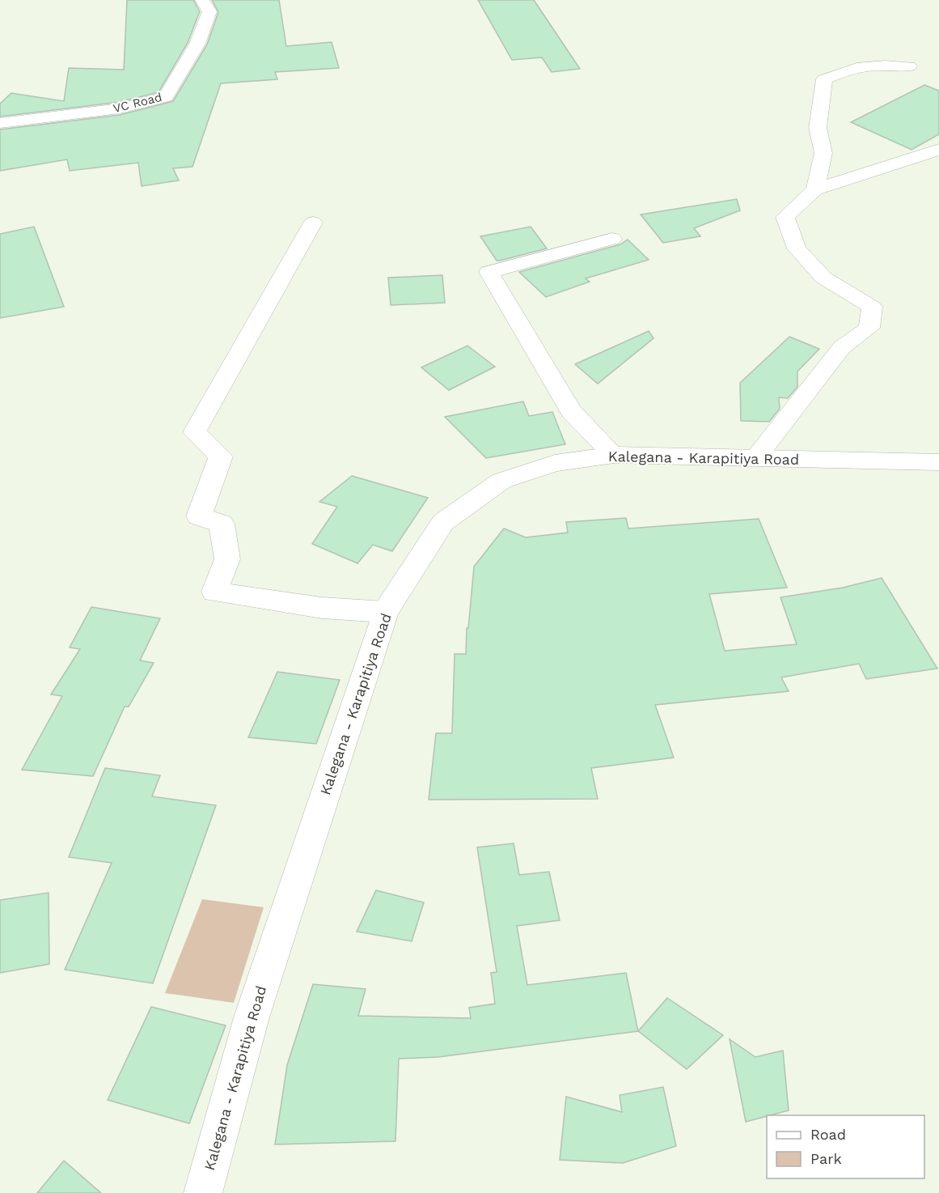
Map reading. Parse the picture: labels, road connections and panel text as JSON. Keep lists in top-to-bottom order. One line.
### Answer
{"streets":{"street":["VC Road","Kalegana - Karapitiya Road"]},"legend":["Road","Park"]}
